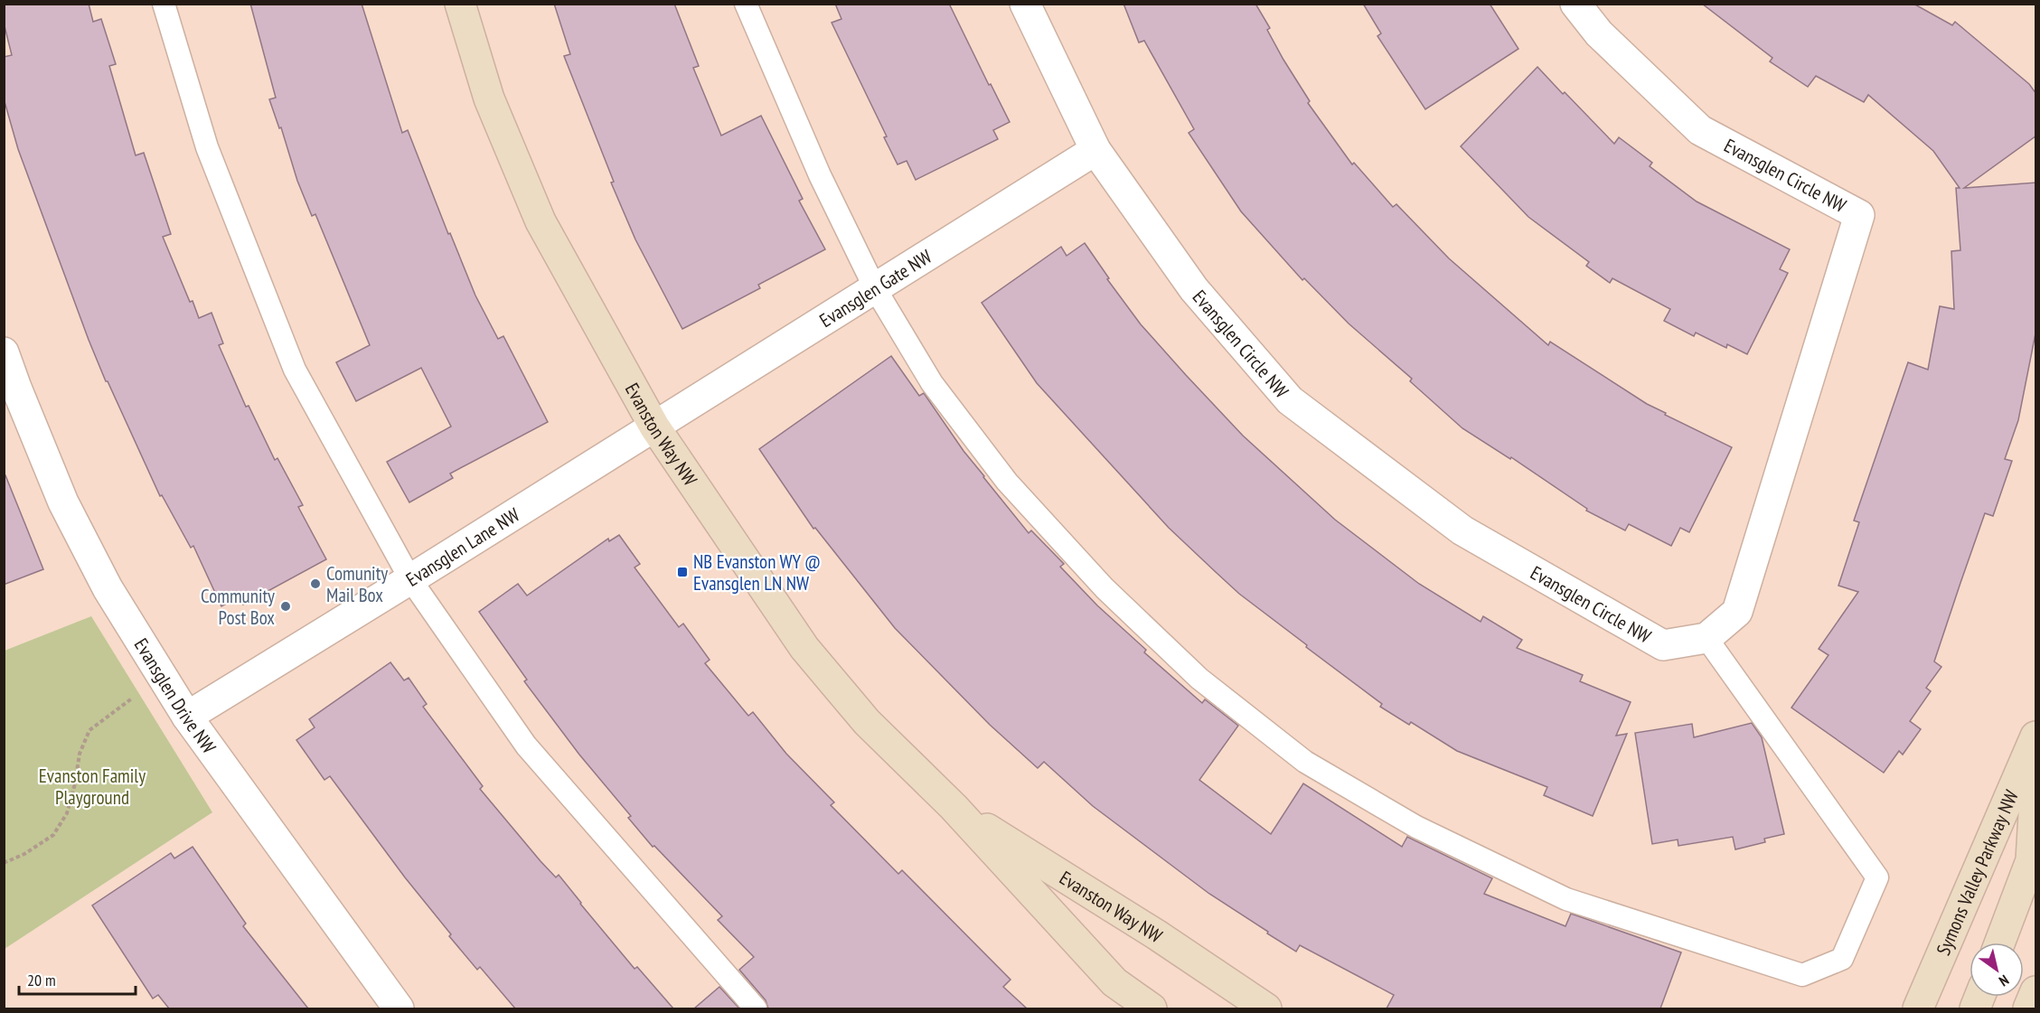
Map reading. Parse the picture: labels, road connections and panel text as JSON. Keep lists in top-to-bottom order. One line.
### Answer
{"streets":{"street":["Evansglen Circle NW","Evansglen Gate NW","Evanston Way NW","Evansglen Lane NW","Evansglen Drive NW","Symons Valley Parkway NW"]},"crossings":[["Evansglen Circle NW","Evansglen Gate NW"],["Evansglen Gate NW","Evanston Way NW"],["Evansglen Gate NW","Evansglen Lane NW"],["Evanston Way NW","Evansglen Lane NW"],["Evansglen Lane NW","Evansglen Drive NW"]],"parks":["Evanston Family Playground"],"places":{"transit":["NB Evanston WY @ Evansglen LN NW"],"other":["Comunity Mail Box","Community Post Box"]},"scale_bar":"20 m","north":"bottom right"}
